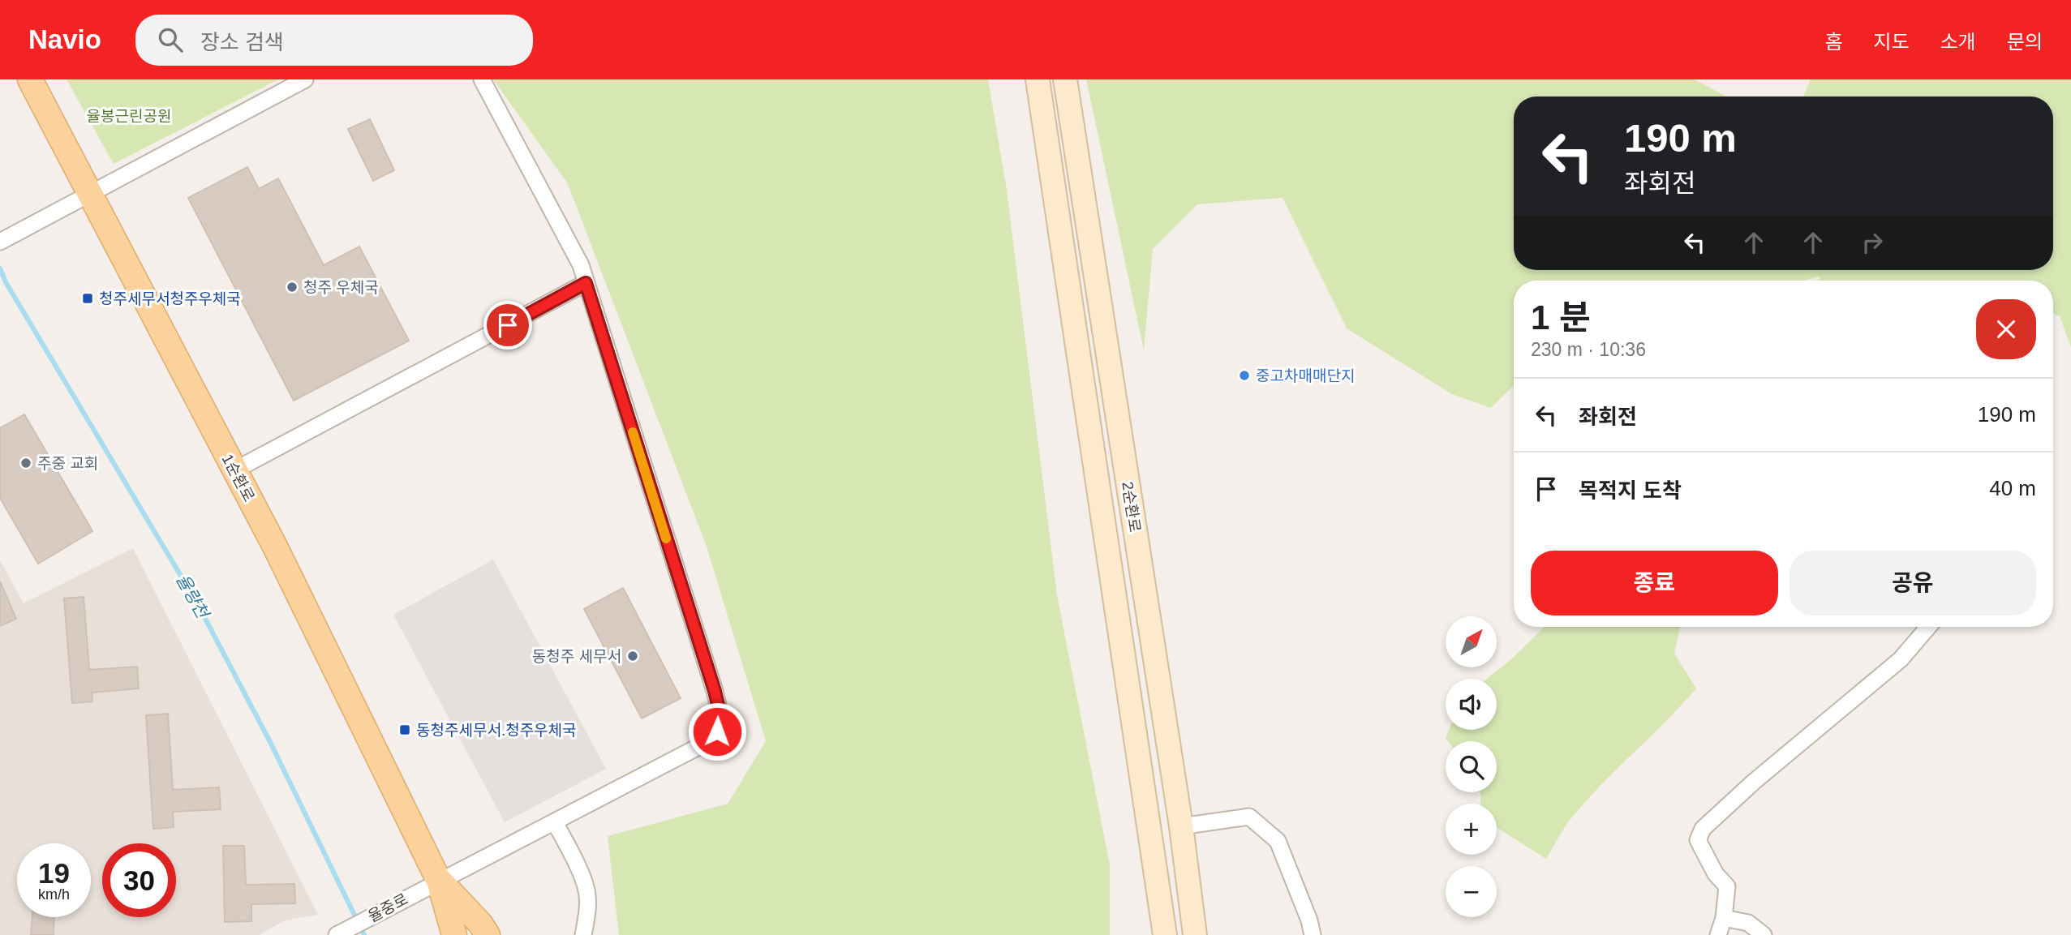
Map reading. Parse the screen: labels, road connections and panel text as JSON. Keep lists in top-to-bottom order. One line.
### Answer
{"streets":{"main road":["1순환로"],"street":["2순환로","율중로"]},"crossings":[["1순환로","율중로"]],"water":["율량천"],"parks":["율봉근린공원"],"places":{"other":["청주 우체국","중고차매매단지","주중 교회","동청주 세무서"],"transit":["청주세무서청주우체국","동청주세무서.청주우체국"]},"north":"top right","page":{"header":"Navio","search":"장소 검색","nav":["홈","지도","소개","문의"],"turn":["190 m","좌회전"],"heading":["1 분","230 m · 10:36"],"list":[{"name":"좌회전","value":"190 m"},{"name":"목적지 도착","value":"40 m"}],"buttons":["종료","공유"],"map_buttons":["+","−"],"speed":"19 km/h","limit":"30"}}
